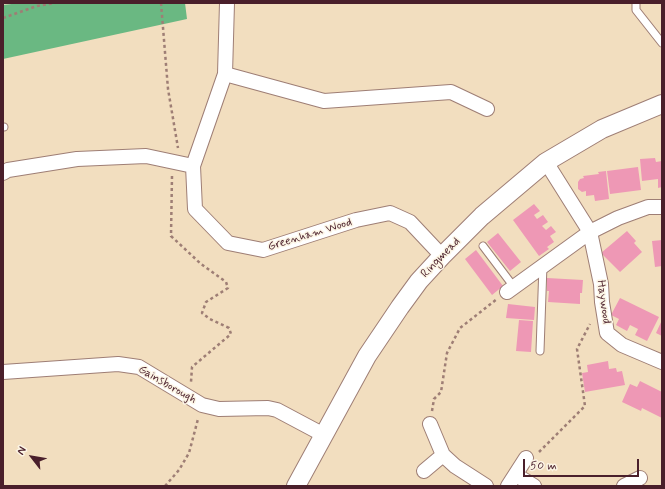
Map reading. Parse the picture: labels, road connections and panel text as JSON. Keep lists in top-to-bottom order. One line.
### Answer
{"streets":{"street":["Greenham Wood","Ringmead","Haywood","Gainsborough"]},"crossings":[["Greenham Wood","Ringmead"],["Ringmead","Haywood"],["Ringmead","Gainsborough"]],"scale_bar":"50 m","north":"top left"}
